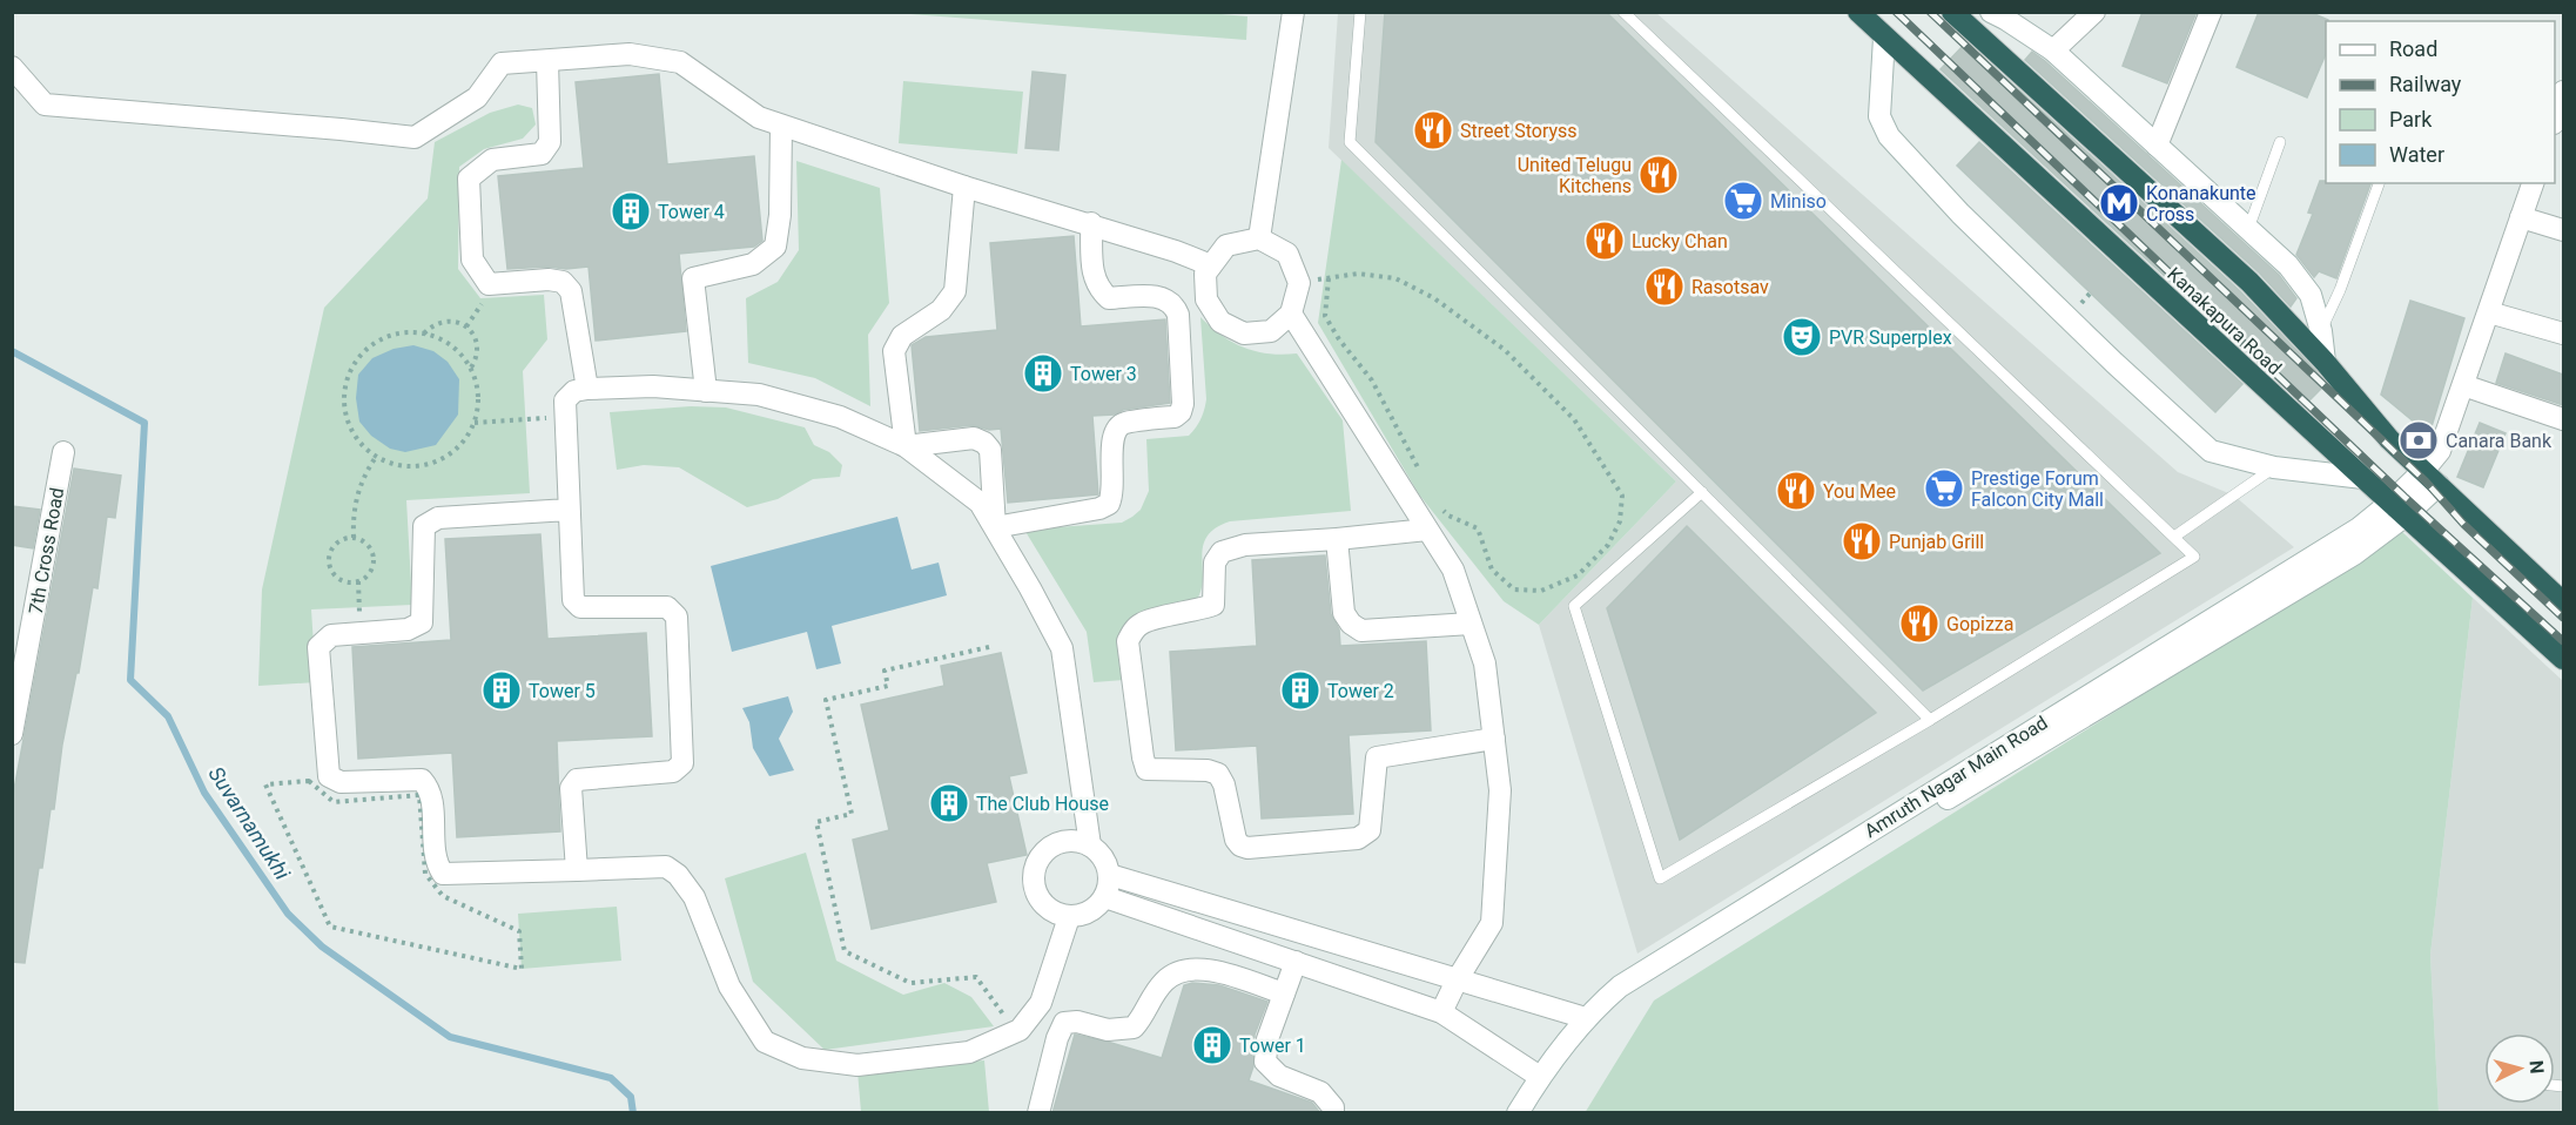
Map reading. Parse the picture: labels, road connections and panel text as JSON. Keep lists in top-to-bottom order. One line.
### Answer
{"streets":{"highway":["Kanakapura Road"],"street":["7th Cross Road","Amruth Nagar Main Road"]},"crossings":[["Kanakapura Road","Amruth Nagar Main Road"]],"water":["Suvarnamukhi"],"places":{"restaurant":["Street Storyss","United Telugu Kitchens","Lucky Chan","Rasotsav","You Mee","Punjab Grill","Gopizza"],"supermarket":["Miniso","Prestige Forum Falcon City Mall"],"metro station":["Konanakunte Cross"],"building":["Tower 4","Tower 3","Tower 5","Tower 2","The Club House","Tower 1"],"theatre":["PVR Superplex"],"bank":["Canara Bank"]},"legend":["Road","Railway","Park","Water"],"north":"right"}
